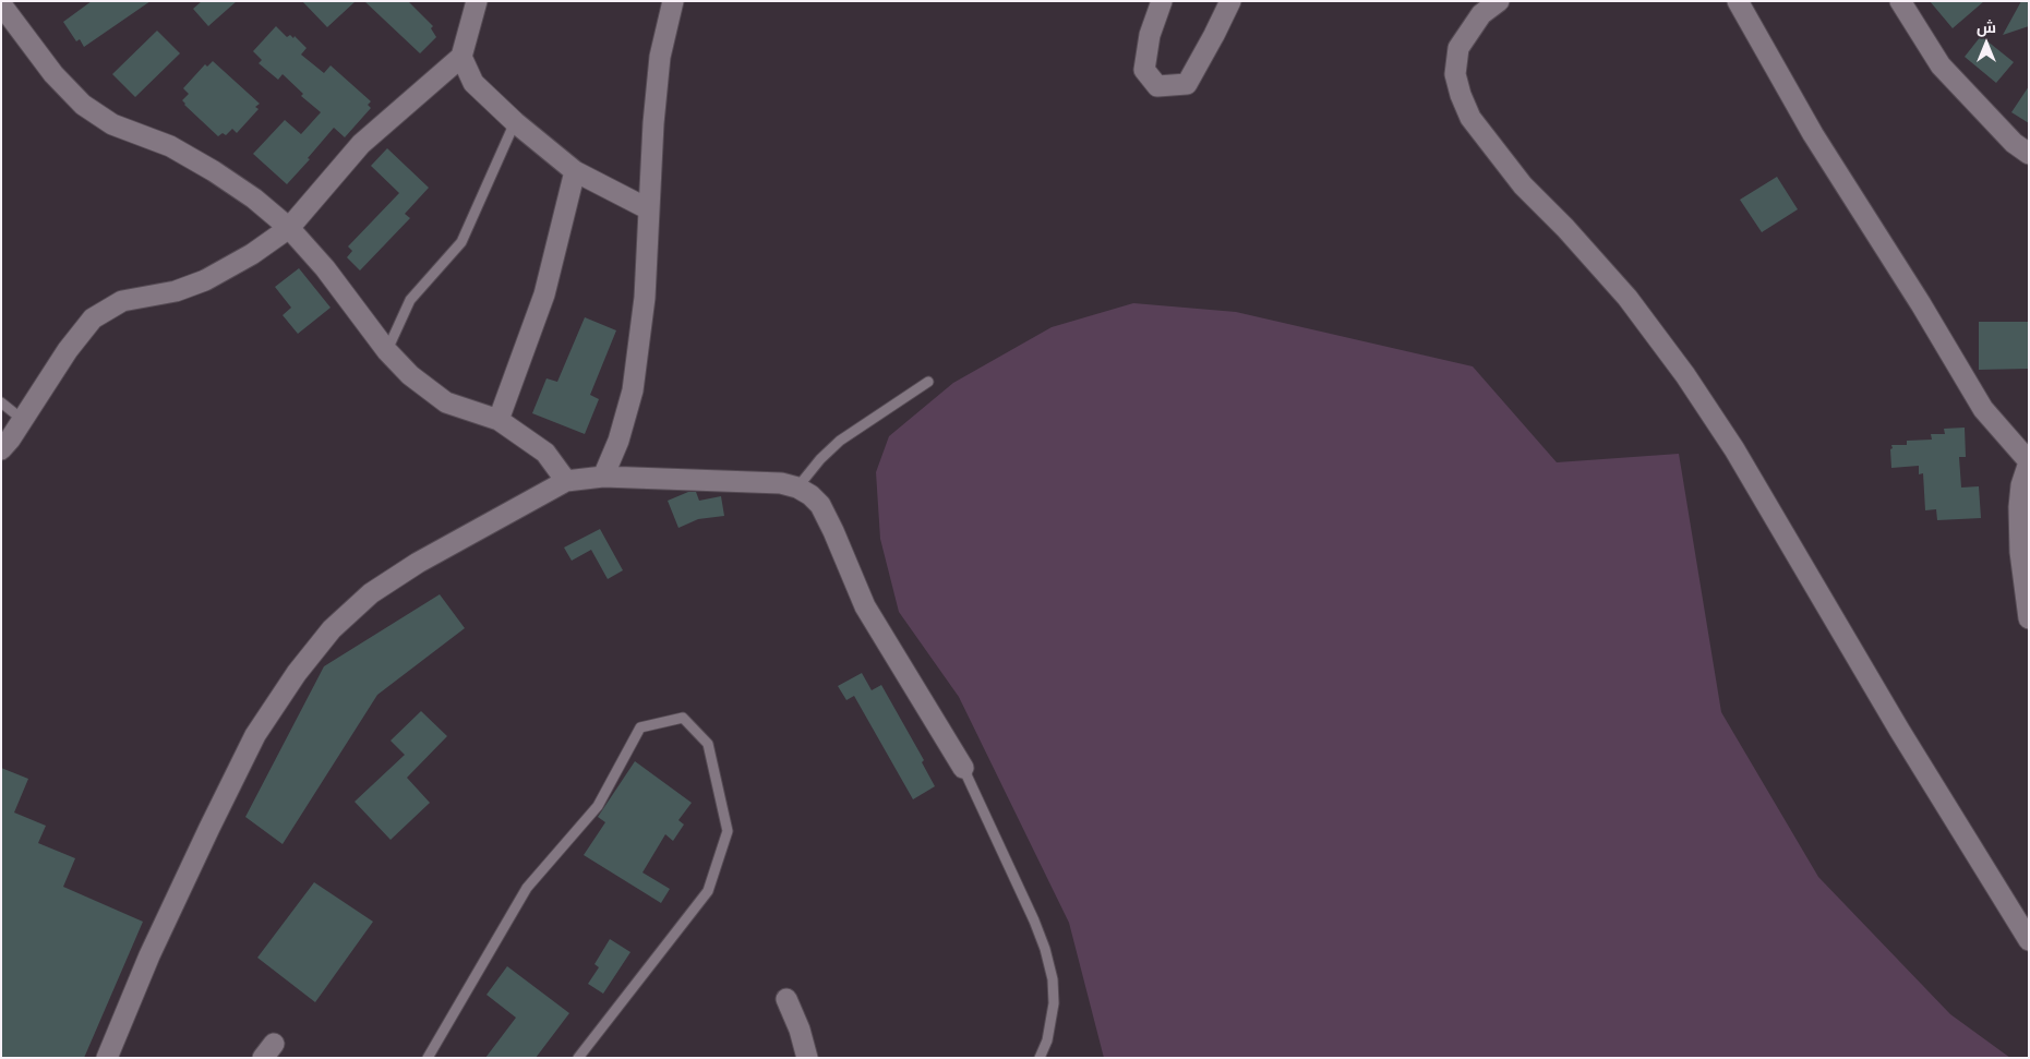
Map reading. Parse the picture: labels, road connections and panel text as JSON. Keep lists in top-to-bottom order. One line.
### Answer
{"north":"top"}
